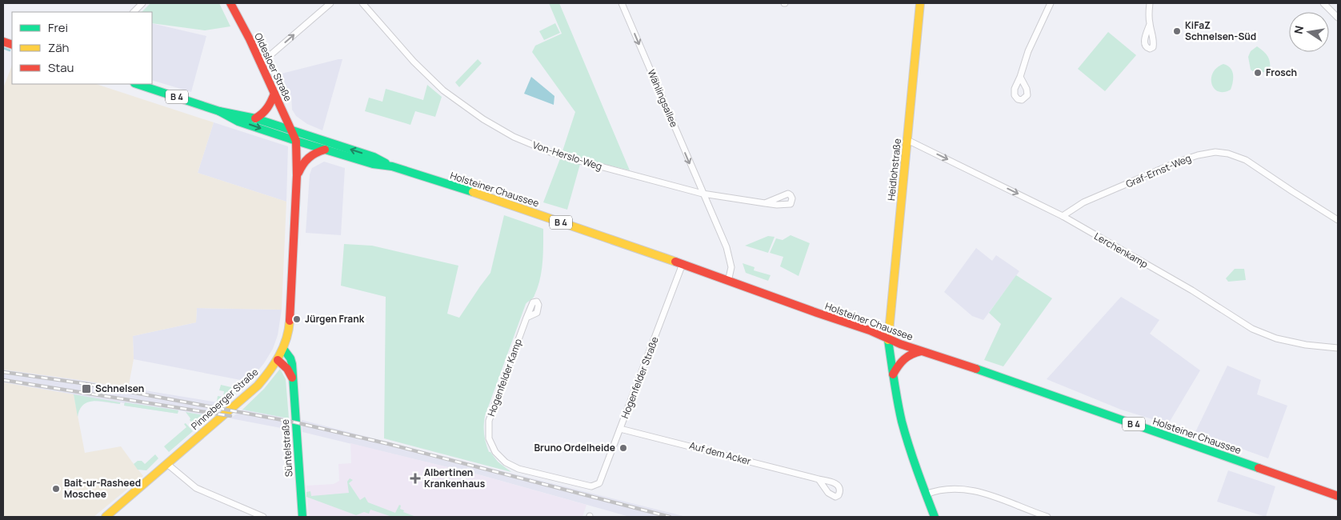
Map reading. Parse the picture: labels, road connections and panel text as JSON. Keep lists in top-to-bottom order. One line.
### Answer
{"streets":{"main road":["Oldesloer Straße","B 4","Heidlohstraße","Holsteiner Chaussee","Pinneberger Straße","Süntelstraße"],"street":["Wählingsallee","Von-Herslo-Weg","Graf-Ernst-Weg","Lerchenkamp","Hogenfelder Kamp","Hogenfelder Straße","Auf dem Acker"]},"crossings":[["Oldesloer Straße","Holsteiner Chaussee"],["Oldesloer Straße","Pinneberger Straße"],["Wählingsallee","Von-Herslo-Weg"],["Wählingsallee","Holsteiner Chaussee"],["Heidlohstraße","Holsteiner Chaussee"],["Heidlohstraße","Lerchenkamp"],["Graf-Ernst-Weg","Lerchenkamp"],["Holsteiner Chaussee","Hogenfelder Straße"],["Holsteiner Chaussee","Pinneberger Straße"],["Hogenfelder Kamp","Hogenfelder Straße"],["Hogenfelder Straße","Auf dem Acker"],["Pinneberger Straße","Süntelstraße"]],"one_way":["Wählingsallee","Lerchenkamp"],"places":{"other":["KiFaZ Schnelsen-Süd","Frosch","Jürgen Frank","Bruno Ordelheide","Bait-ur-Rasheed Moschee"],"transit":["Schnelsen"],"health":["Albertinen Krankenhaus"]},"legend":["Frei","Zäh","Stau"],"north":"left"}
